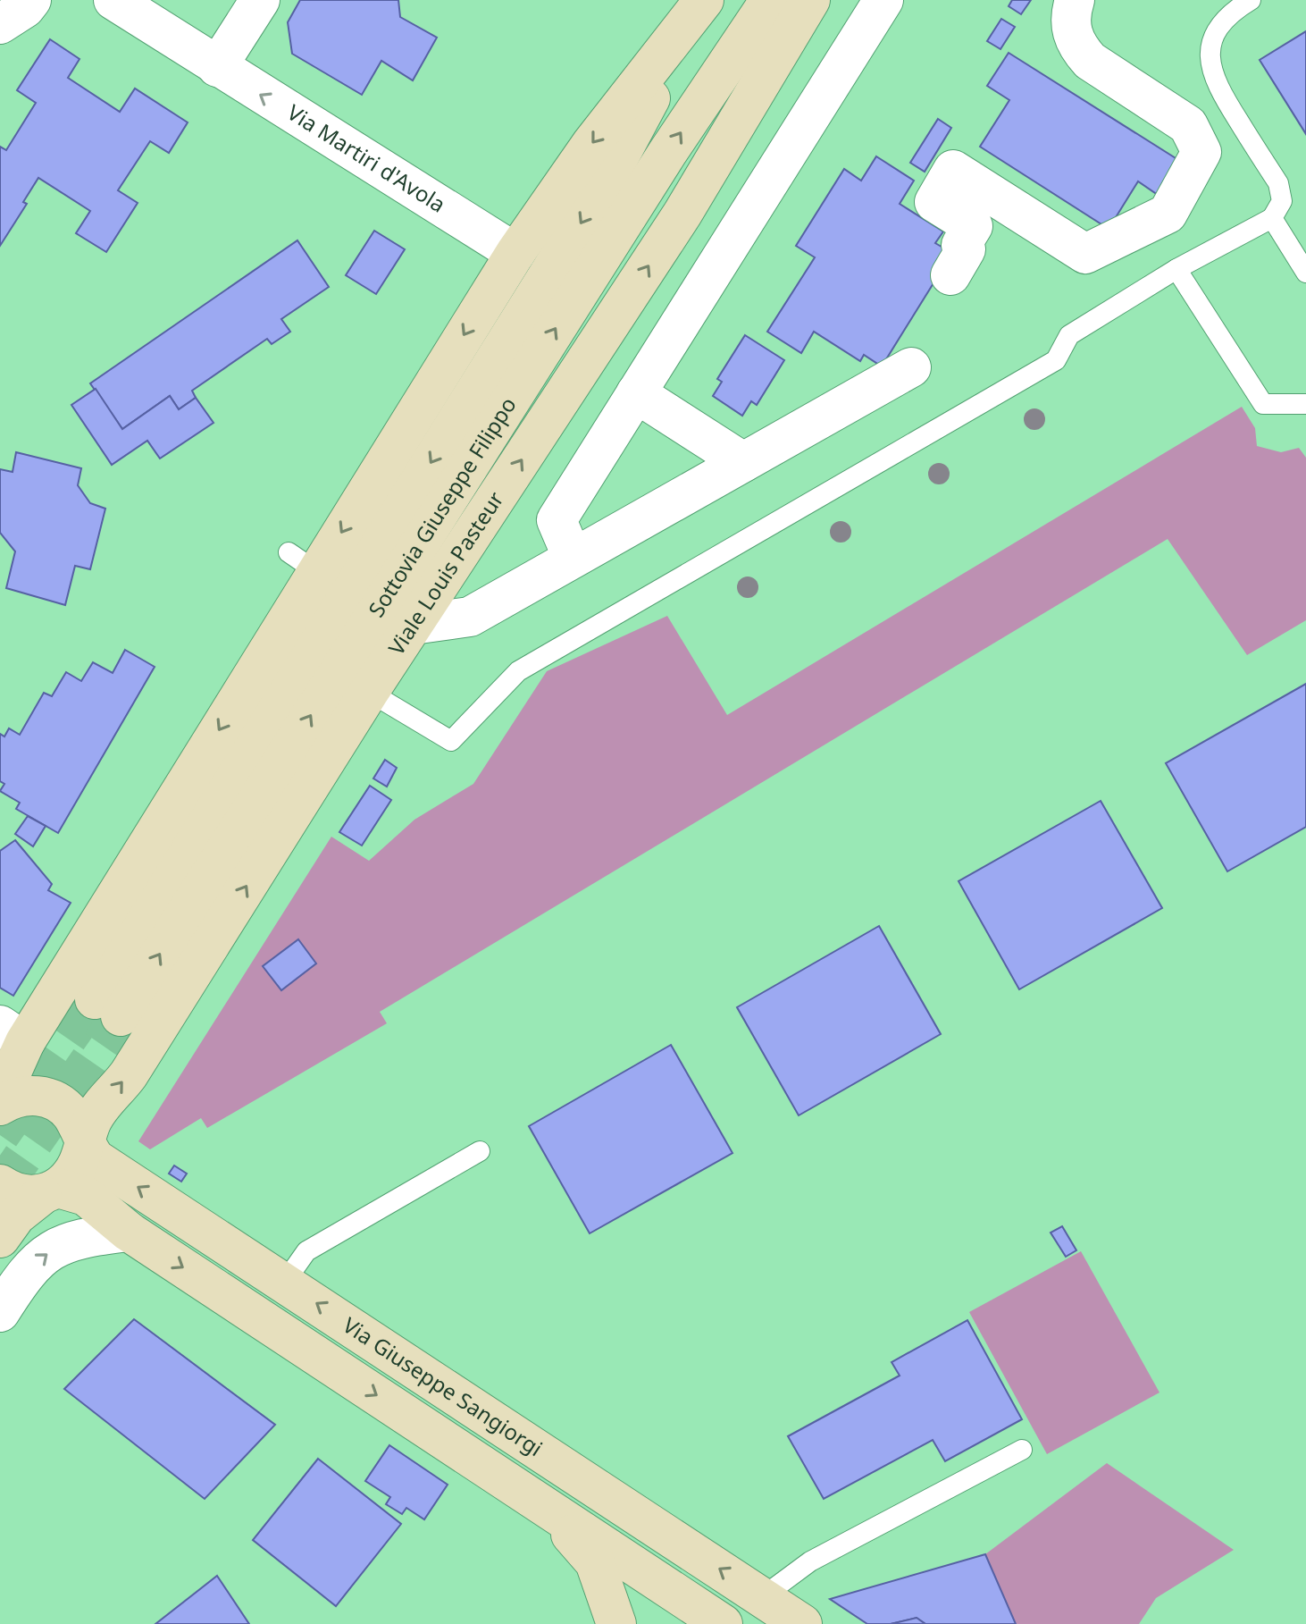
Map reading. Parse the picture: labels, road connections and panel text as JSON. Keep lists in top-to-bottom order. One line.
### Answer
{"streets":{"main road":["Sottovia Giuseppe Filippo","Viale Louis Pasteur","Via Giuseppe Sangiorgi"],"street":["Via Martiri d'Avola"]},"crossings":[["Viale Louis Pasteur","Via Giuseppe Sangiorgi"]],"one_way":["Via Martiri d'Avola"]}
